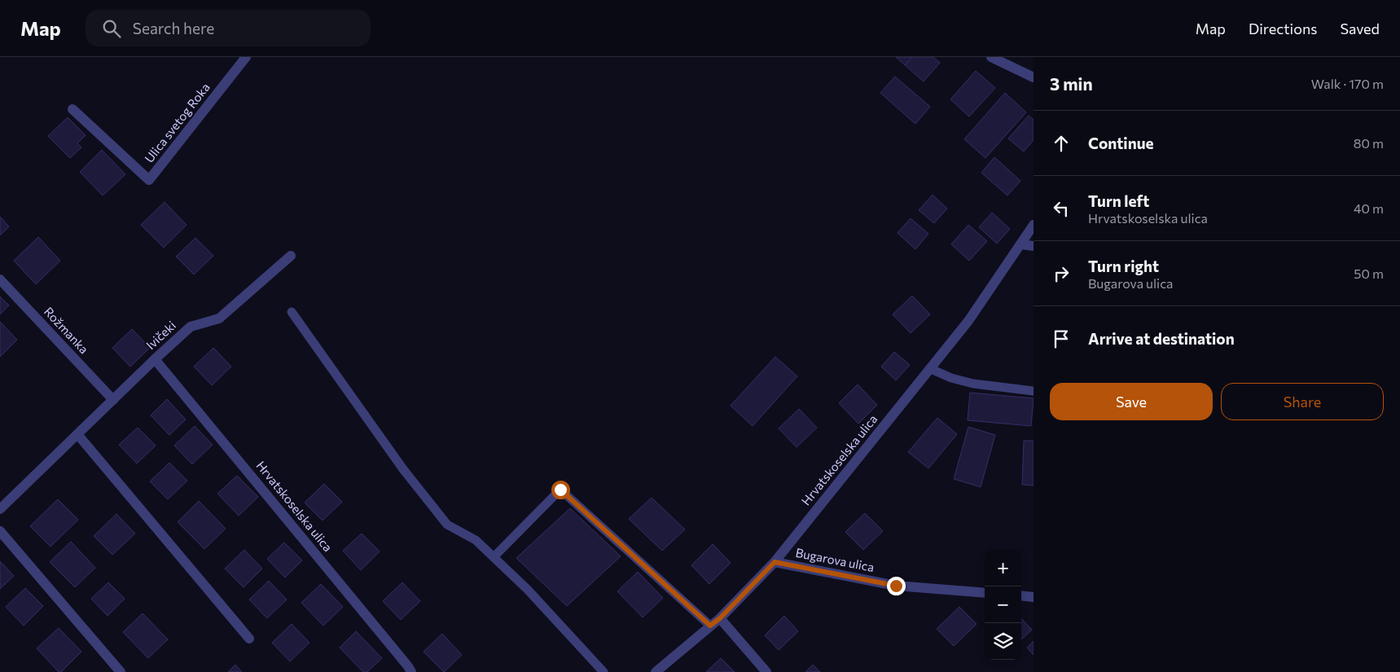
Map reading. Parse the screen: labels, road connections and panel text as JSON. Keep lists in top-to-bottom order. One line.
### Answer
{"streets":{"street":["Ulica svetog Roka","Rožmanka","Ivičeki","Hrvatskoselska ulica","Bugarova ulica"]},"crossings":[["Rožmanka","Ivičeki"],["Ivičeki","Hrvatskoselska ulica"],["Hrvatskoselska ulica","Bugarova ulica"]],"page":{"header":"Map","search":"Search here","nav":["Map","Directions","Saved"],"heading":["3 min","Walk · 170 m"],"list":[["Continue","80 m"],["Turn left","Hrvatskoselska ulica","40 m"],["Turn right","Bugarova ulica","50 m"],"Arrive at destination"],"buttons":["Save","Share"],"map_buttons":["+","−"]}}
